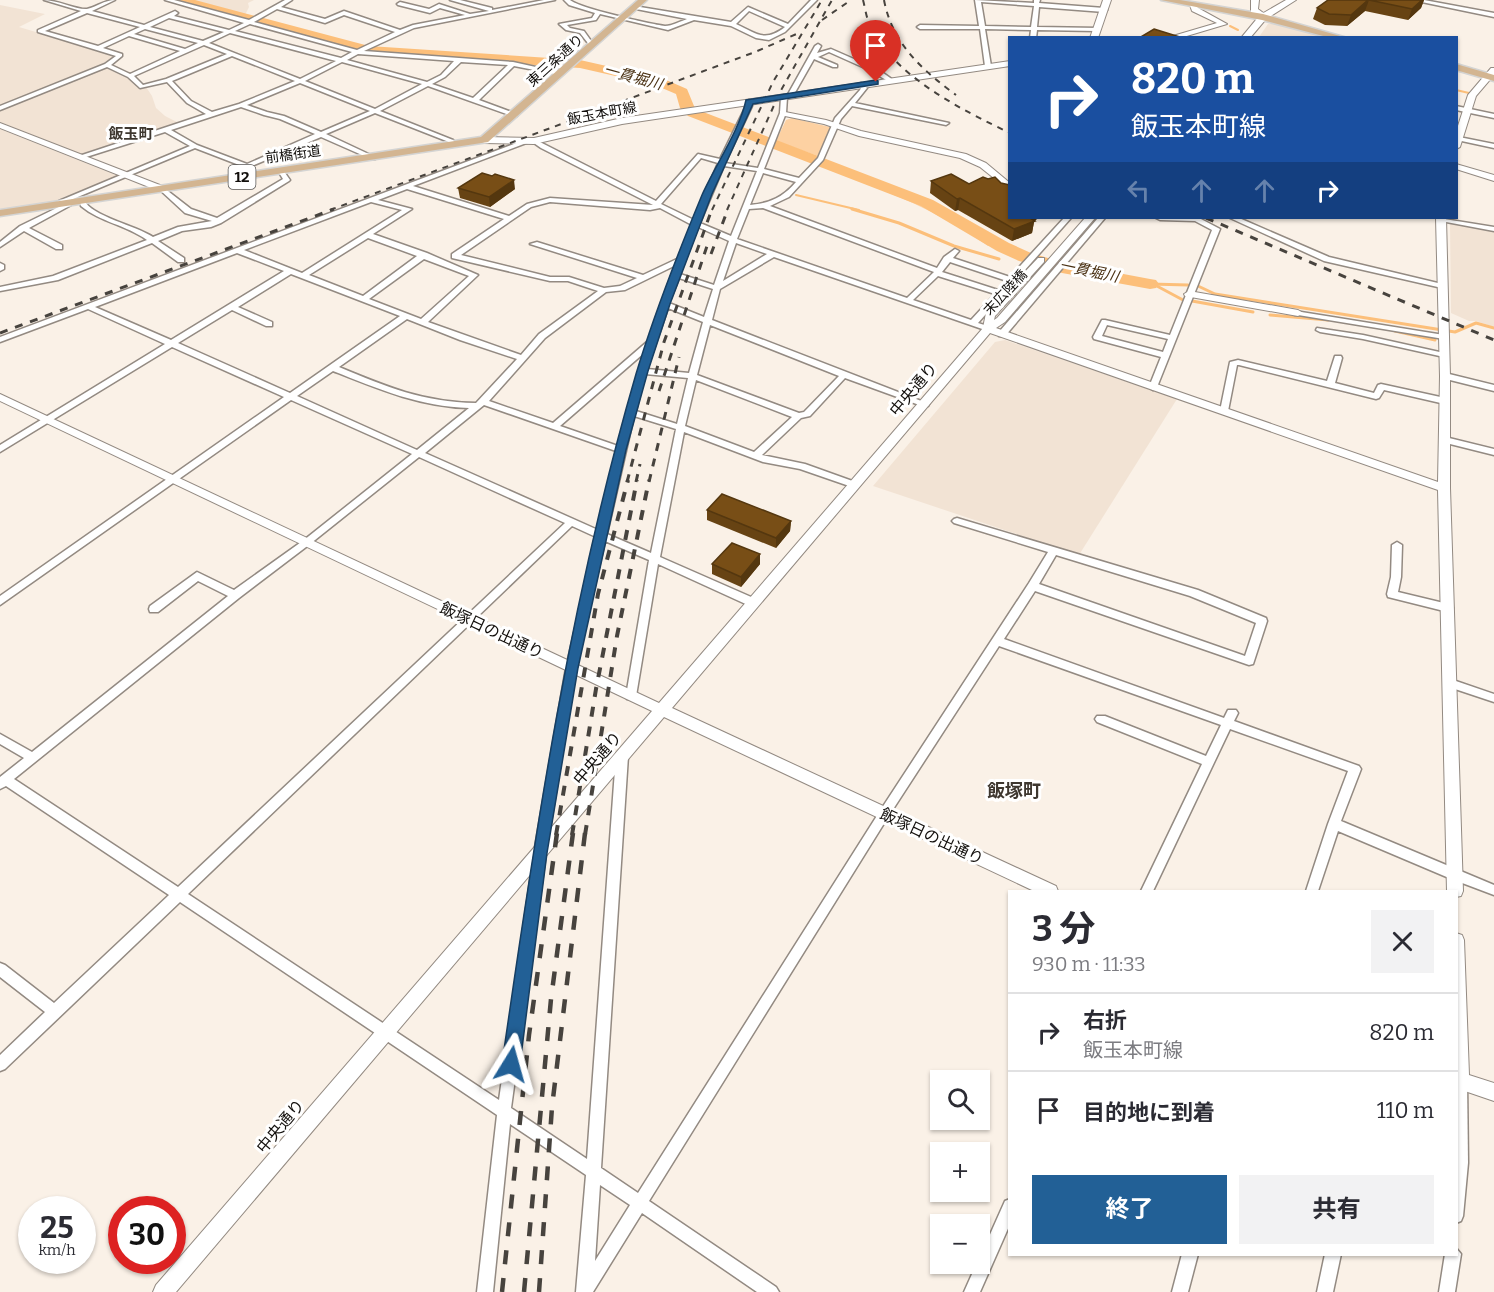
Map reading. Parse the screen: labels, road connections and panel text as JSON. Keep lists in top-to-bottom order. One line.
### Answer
{"streets":{"main road":["東三条通り","飯玉本町線","前橋街道","12"],"street":["末広陸橋","中央通り","飯塚日の出通り"]},"crossings":[["東三条通り","飯玉本町線"],["東三条通り","前橋街道"],["飯玉本町線","前橋街道"],["末広陸橋","中央通り"],["中央通り","飯塚日の出通り"]],"districts":["飯玉町","飯塚町"],"water":["一貫堀川"],"page":{"turn":["820 m","飯玉本町線"],"heading":["3 分","930 m · 11:33"],"list":[{"name":"右折","note":"飯玉本町線","value":"820 m"},{"name":"目的地に到着","value":"110 m"}],"map_buttons":["+","−"],"buttons":["終了","共有"],"speed":"25 km/h","limit":"30"}}
